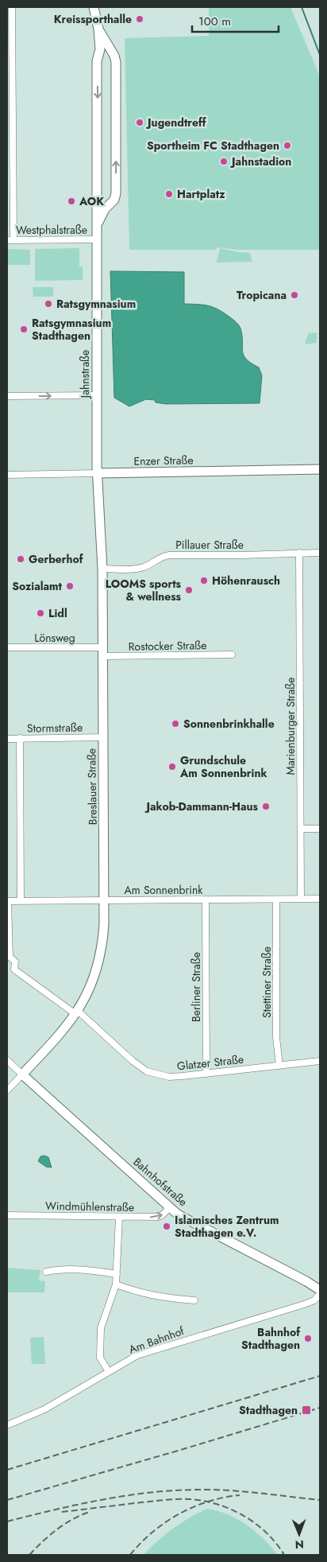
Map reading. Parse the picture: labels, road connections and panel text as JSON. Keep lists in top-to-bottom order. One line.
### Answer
{"streets":{"main road":["Jahnstraße","Enzer Straße","Breslauer Straße","Bahnhofstraße"],"street":["Westphalstraße","Pillauer Straße","Lönsweg","Rostocker Straße","Marienburger Straße","Stormstraße","Am Sonnenbrink","Stettiner Straße","Berliner Straße","Glatzer Straße","Windmühlenstraße","Am Bahnhof"]},"crossings":[["Westphalstraße","Jahnstraße"],["Jahnstraße","Enzer Straße"],["Jahnstraße","Breslauer Straße"],["Enzer Straße","Breslauer Straße"],["Pillauer Straße","Marienburger Straße"],["Pillauer Straße","Breslauer Straße"],["Lönsweg","Rostocker Straße"],["Lönsweg","Breslauer Straße"],["Rostocker Straße","Breslauer Straße"],["Marienburger Straße","Am Sonnenbrink"],["Stormstraße","Breslauer Straße"],["Breslauer Straße","Am Sonnenbrink"],["Breslauer Straße","Glatzer Straße"],["Breslauer Straße","Bahnhofstraße"],["Am Sonnenbrink","Stettiner Straße"],["Am Sonnenbrink","Berliner Straße"],["Stettiner Straße","Glatzer Straße"],["Berliner Straße","Glatzer Straße"],["Bahnhofstraße","Windmühlenstraße"]],"places":{"other":["Kreissporthalle","Jugendtreff","Sportheim FC Stadthagen","Jahnstadion","Hartplatz","AOK","Tropicana","Ratsgymnasium","Ratsgymnasium Stadthagen","Gerberhof","Höhenrausch","Sozialamt","LOOMS sports & wellness","Lidl","Sonnenbrinkhalle","Grundschule Am Sonnenbrink","Jakob-Dammann-Haus","Islamisches Zentrum Stadthagen e.V.","Bahnhof Stadthagen"],"transit":["Stadthagen"]},"scale_bar":"100 m","north":"bottom"}
